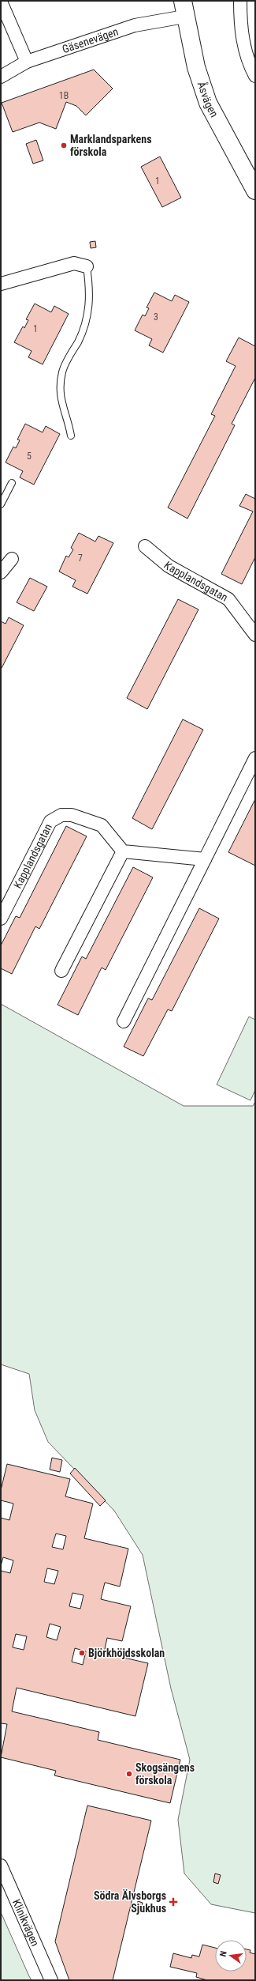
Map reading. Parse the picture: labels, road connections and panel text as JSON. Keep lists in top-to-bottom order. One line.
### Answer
{"streets":{"street":["Gäsenevägen","Åsvägen","Kapplandsgatan","Klinikvägen"]},"crossings":[["Gäsenevägen","Åsvägen"]],"places":{"other":["Marklandsparkens förskola","Björkhöjdsskolan","Skogsängens förskola"],"health":["Södra Älvsborgs Sjukhus"]},"house_numbers":["1B","1","3","1","5","7"],"north":"left"}
